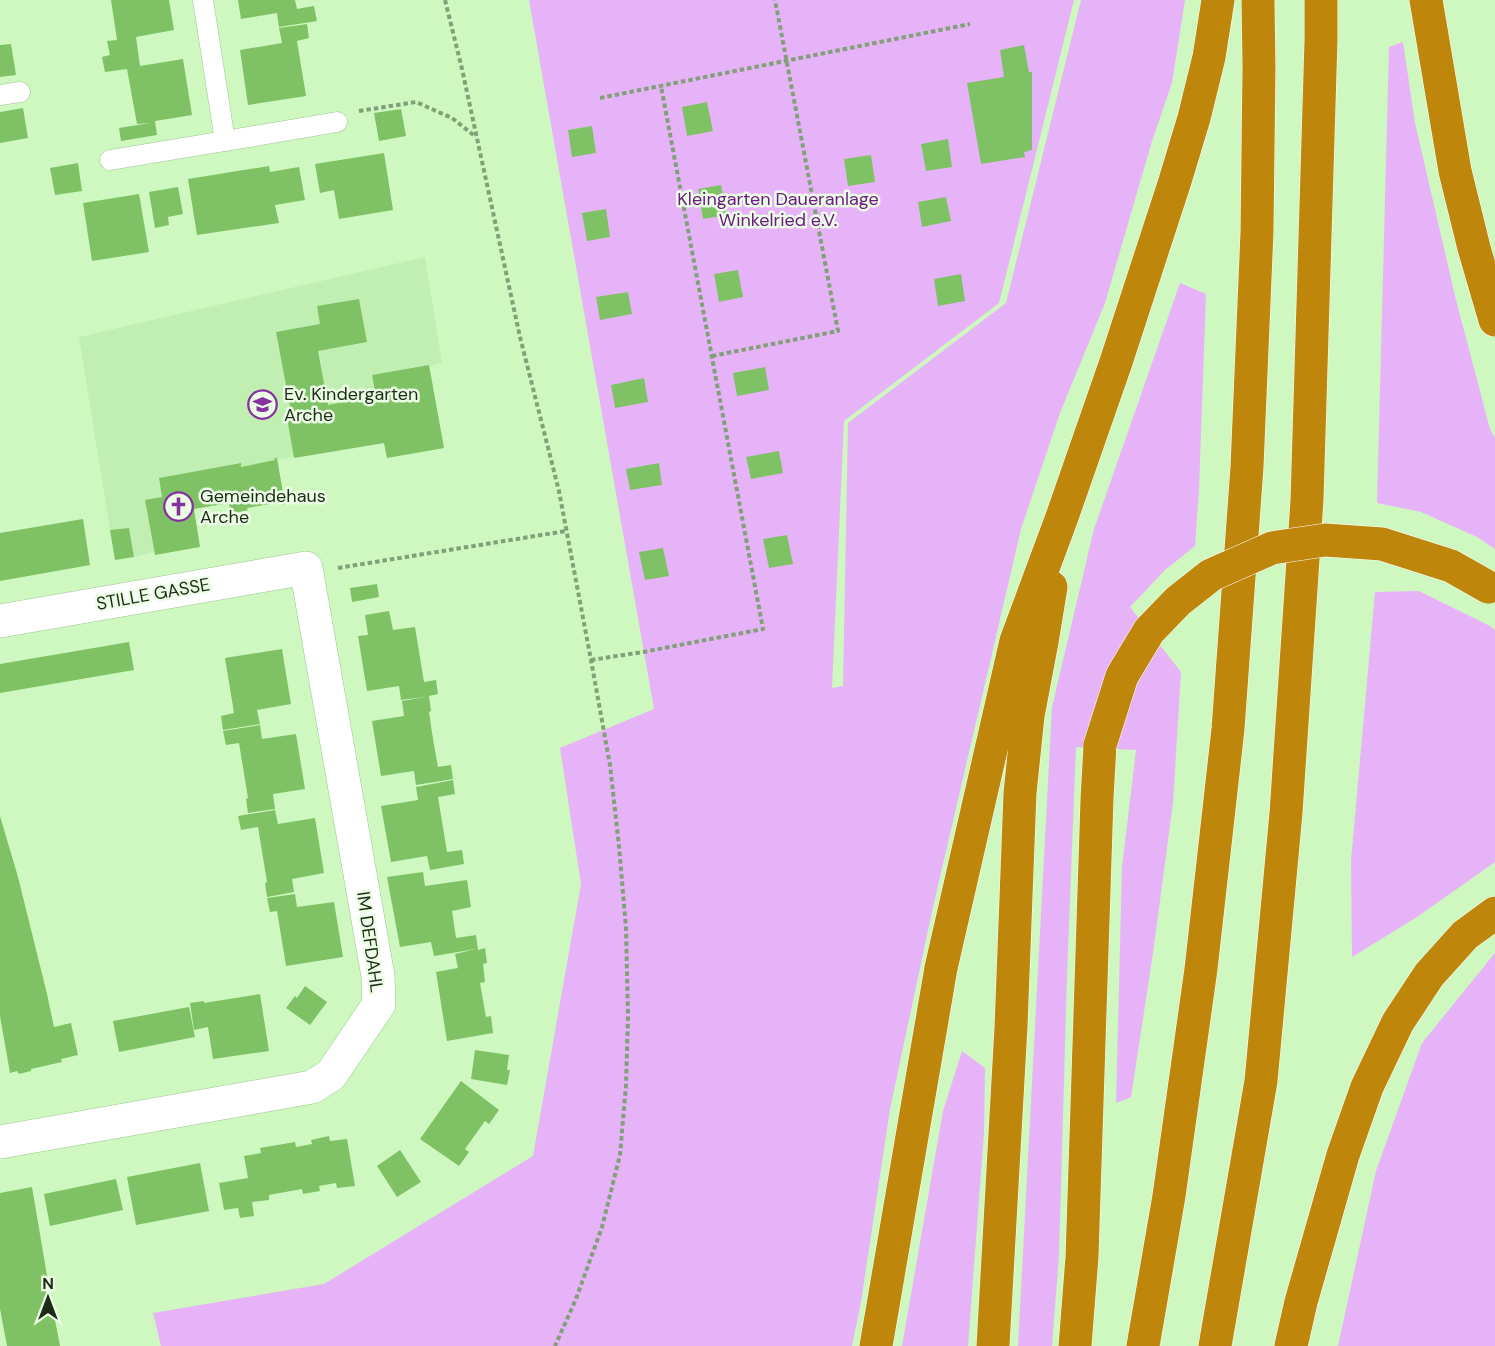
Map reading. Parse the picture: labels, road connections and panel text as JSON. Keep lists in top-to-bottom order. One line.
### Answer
{"streets":{"street":["STILLE GASSE","IM DEFDAHL"]},"crossings":[["STILLE GASSE","IM DEFDAHL"]],"parks":["Kleingarten Daueranlage Winkelried e.V."],"places":{"school or university":["Ev. Kindergarten Arche"],"church":["Gemeindehaus Arche"]},"north":"top"}
